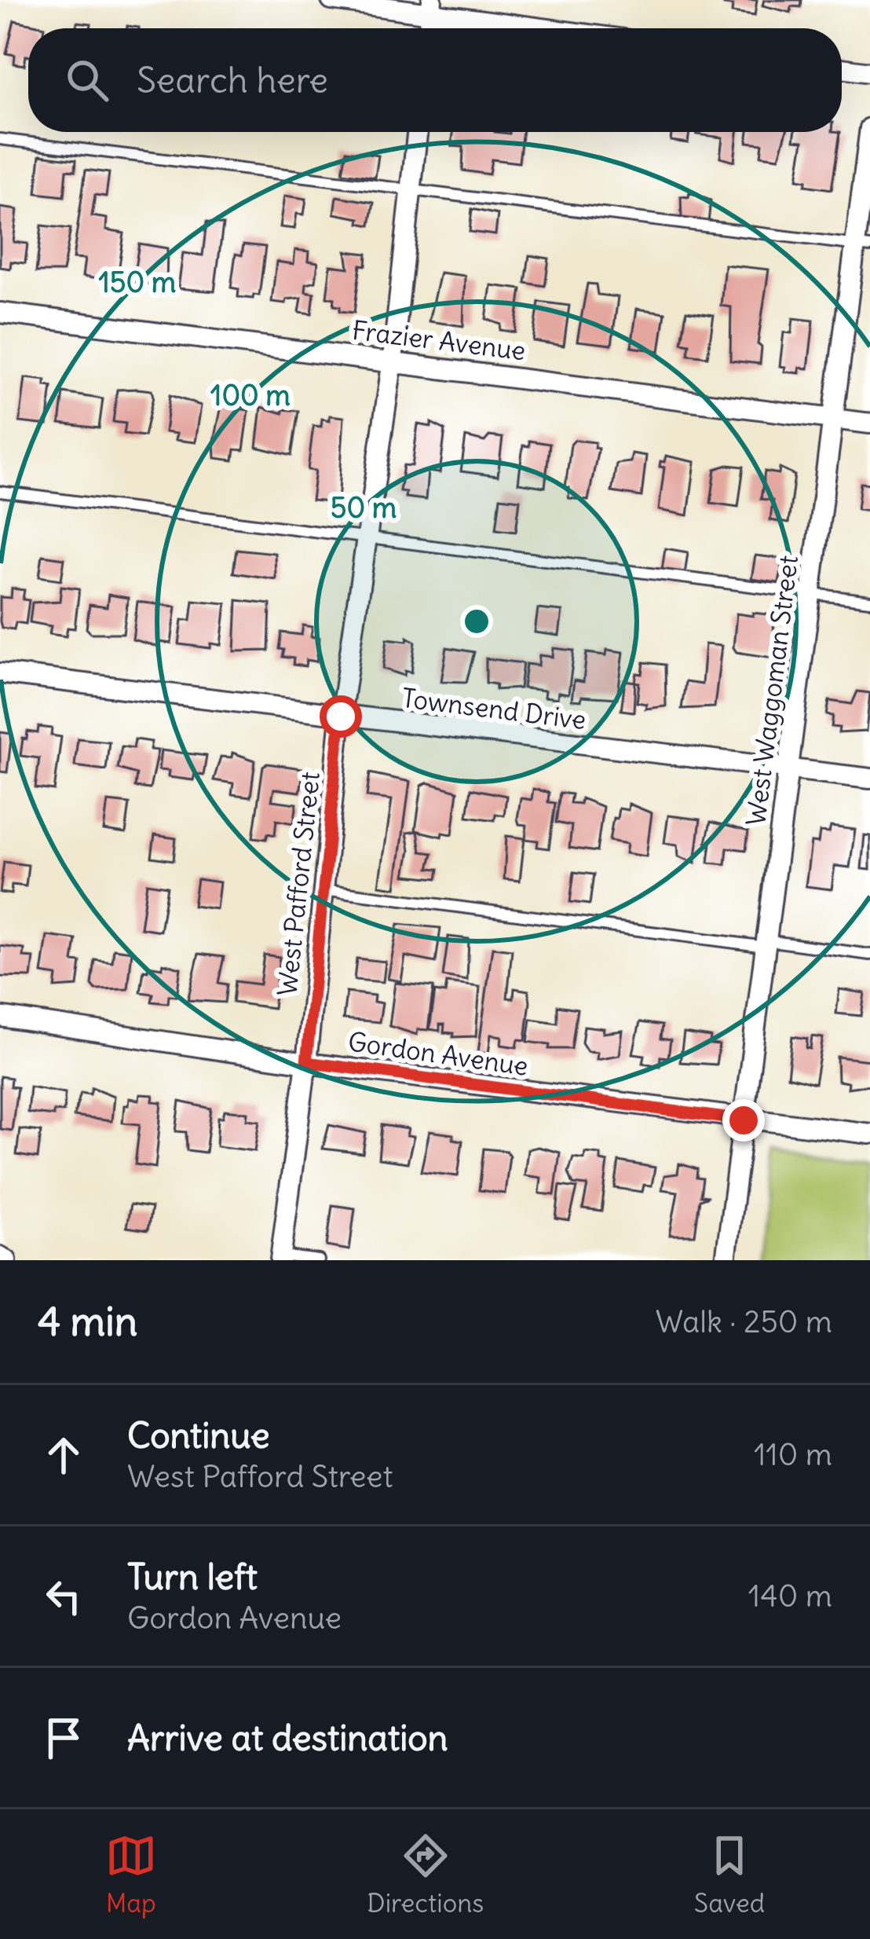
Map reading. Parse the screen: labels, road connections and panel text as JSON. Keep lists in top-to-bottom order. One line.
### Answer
{"streets":{"street":["Frazier Avenue","West Waggoman Street","Townsend Drive","West Pafford Street","Gordon Avenue"]},"crossings":[["Frazier Avenue","West Waggoman Street"],["Frazier Avenue","West Pafford Street"],["West Waggoman Street","Townsend Drive"],["West Waggoman Street","Gordon Avenue"],["Townsend Drive","West Pafford Street"],["West Pafford Street","Gordon Avenue"]],"page":{"search":"Search here","heading":["4 min","Walk · 250 m"],"list":[["Continue","West Pafford Street","110 m"],["Turn left","Gordon Avenue","140 m"],"Arrive at destination"],"nav":["Map","Directions","Saved"]},"rings":["150 m","100 m","50 m"]}
